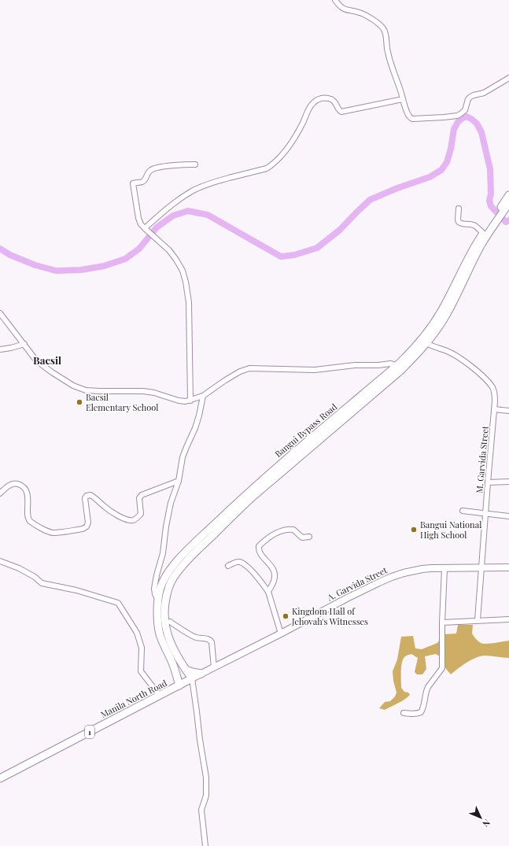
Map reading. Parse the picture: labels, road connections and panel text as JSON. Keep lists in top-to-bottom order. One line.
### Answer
{"streets":{"highway":["Bangui Bypass Road","Manila North Road","1"],"main road":["A. Garvida Street"],"street":["M. Garvida Street"]},"crossings":[["Bangui Bypass Road","M. Garvida Street"],["Bangui Bypass Road","A. Garvida Street"],["Bangui Bypass Road","Manila North Road"],["M. Garvida Street","A. Garvida Street"],["A. Garvida Street","Manila North Road"]],"districts":["Bacsil"],"places":["Bacsil Elementary School","Bangui National High School","Kingdom Hall of Jehovah's Witnesses"],"north":"bottom right"}
